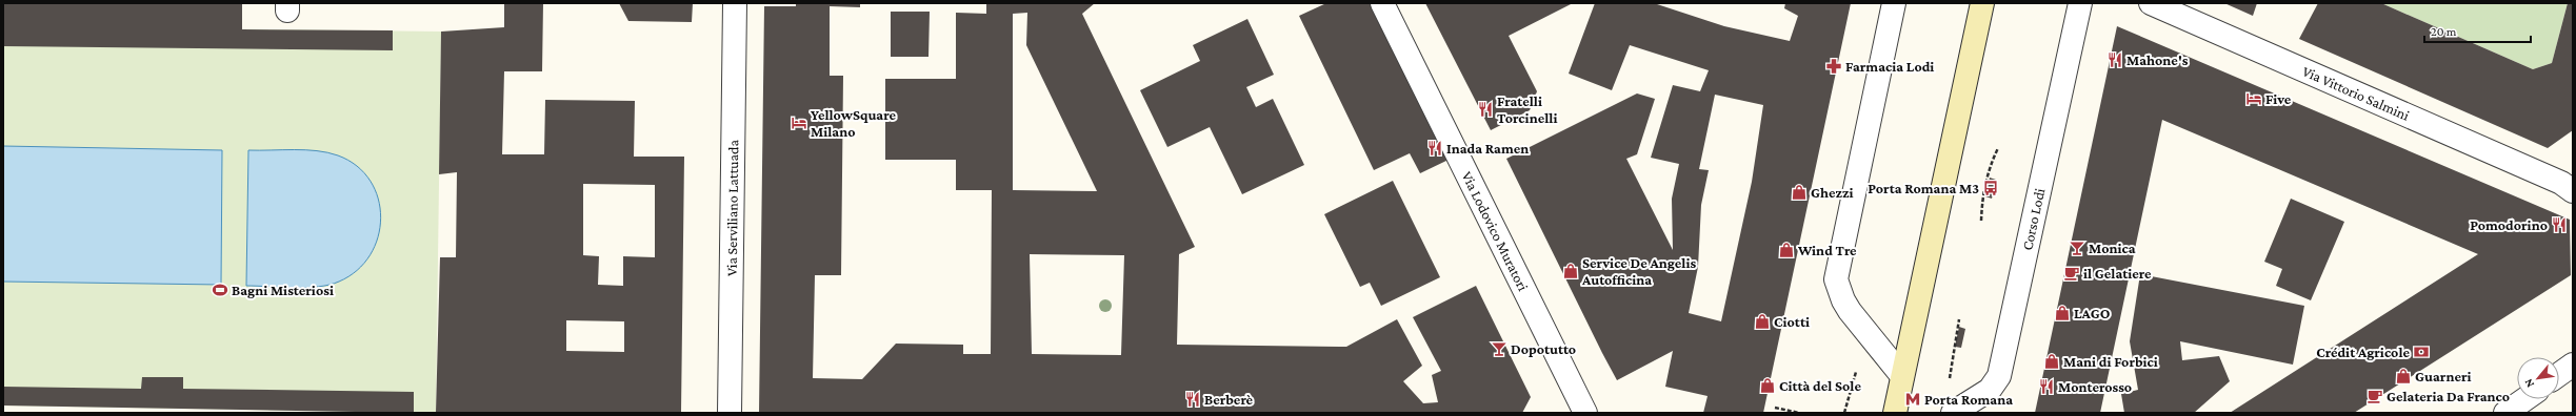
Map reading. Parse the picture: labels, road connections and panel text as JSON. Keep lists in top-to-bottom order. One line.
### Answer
{"streets":{"street":["Via Vittorio Salmini","Via Serviliano Lattuada","Corso Lodi","Via Lodovico Muratori"]},"places":{"restaurant":["Mahone's","Fratelli Torcinelli","Inada Ramen","Pomodorino","Monterosso","Berberè"],"pharmacy":["Farmacia Lodi"],"hotel":["Five","YellowSquare Milano"],"bus stop":["Porta Romana M3"],"shop":["Ghezzi","Wind Tre","Service De Angelis Autofficina","LAGO","Ciotti","Mani di Forbici","Guarneri","Città del Sole"],"bar":["Monica","Dopotutto"],"cafe":["il Gelatiere","Gelateria Da Franco"],"sports":["Bagni Misteriosi"],"bank":["Crédit Agricole"],"metro station":["Porta Romana"]},"scale_bar":"20 m","north":"bottom left"}
